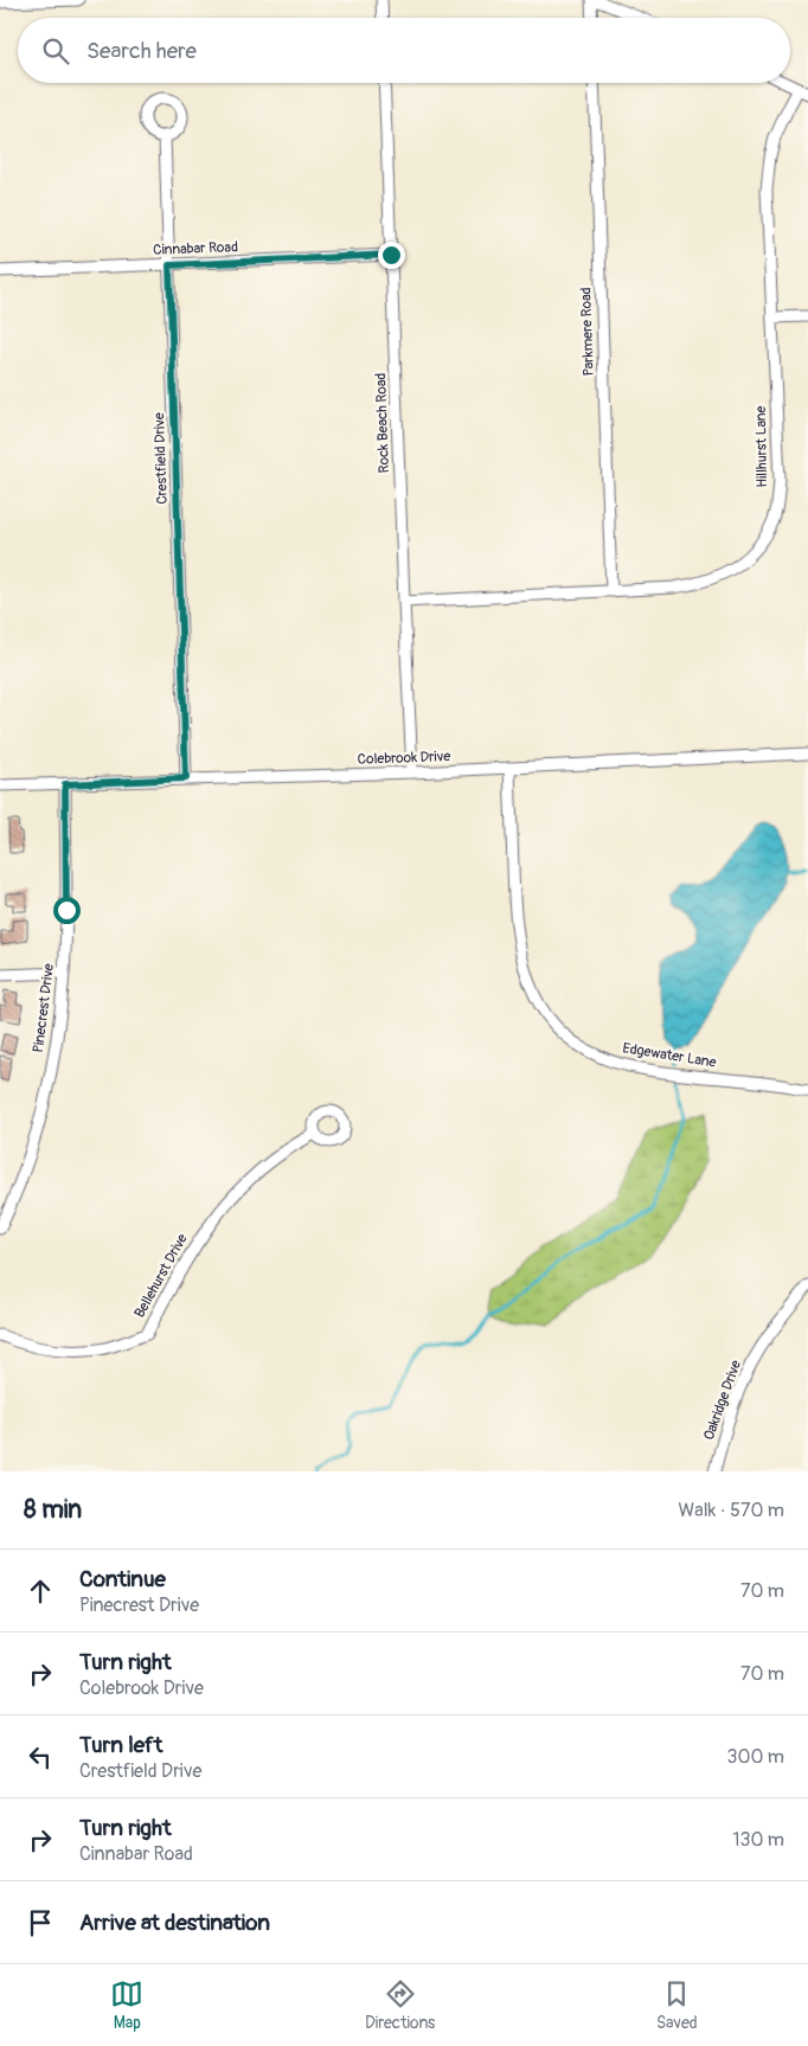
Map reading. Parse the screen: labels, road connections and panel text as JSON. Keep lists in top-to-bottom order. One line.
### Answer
{"streets":{"street":["Cinnabar Road","Parkmere Road","Rock Beach Road","Hillhurst Lane","Crestfield Drive","Colebrook Drive","Pinecrest Drive","Edgewater Lane","Bellehurst Drive","Oakridge Drive"]},"crossings":[["Cinnabar Road","Rock Beach Road"],["Cinnabar Road","Crestfield Drive"],["Parkmere Road","Hillhurst Lane"],["Rock Beach Road","Hillhurst Lane"],["Rock Beach Road","Colebrook Drive"],["Crestfield Drive","Colebrook Drive"],["Colebrook Drive","Pinecrest Drive"],["Colebrook Drive","Edgewater Lane"]],"page":{"search":"Search here","heading":["8 min","Walk · 570 m"],"list":[["Continue","Pinecrest Drive","70 m"],["Turn right","Colebrook Drive","70 m"],["Turn left","Crestfield Drive","300 m"],["Turn right","Cinnabar Road","130 m"],"Arrive at destination"],"nav":["Map","Directions","Saved"]}}
